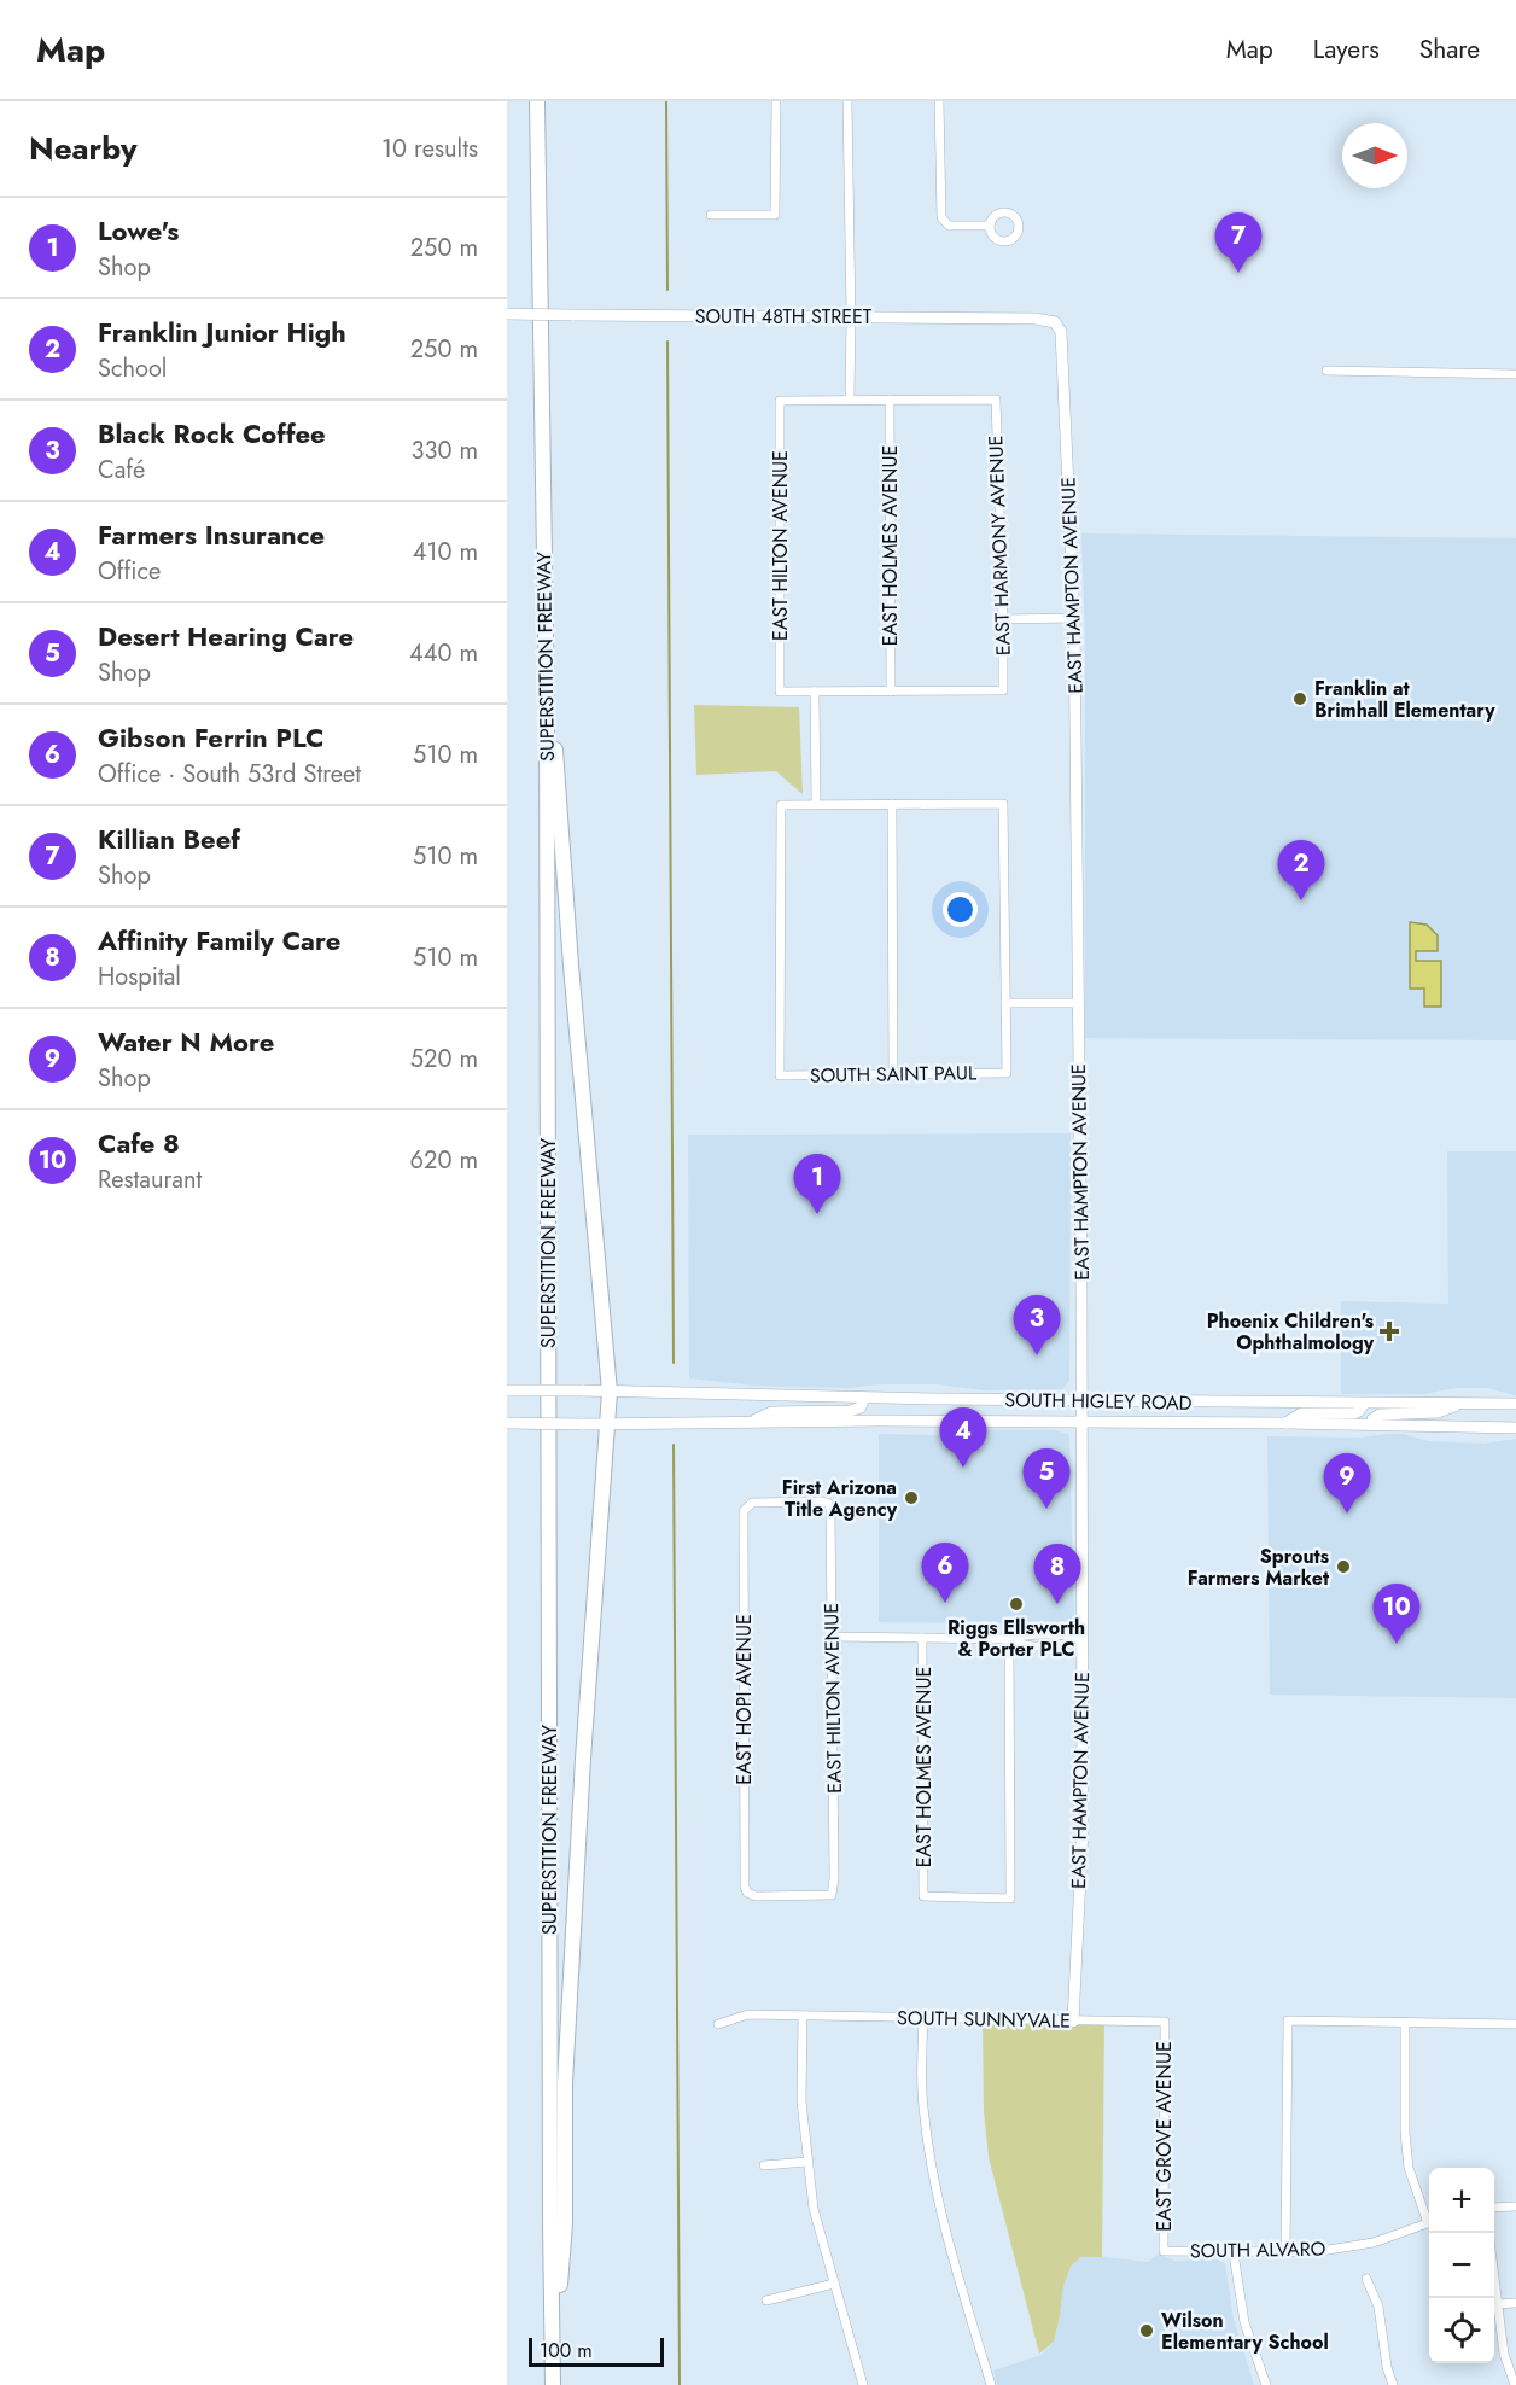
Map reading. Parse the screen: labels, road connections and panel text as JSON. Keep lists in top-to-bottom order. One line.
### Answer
{"streets":{"highway":["SUPERSTITION FREEWAY"],"main road":["SOUTH 48TH STREET","EAST HAMPTON AVENUE","SOUTH HIGLEY ROAD"],"street":["EAST HILTON AVENUE","EAST HOLMES AVENUE","EAST HARMONY AVENUE","SOUTH SAINT PAUL","EAST HOPI AVENUE","SOUTH SUNNYVALE","EAST GROVE AVENUE","SOUTH ALVARO"]},"crossings":[["SOUTH 48TH STREET","EAST HAMPTON AVENUE"],["EAST HILTON AVENUE","EAST HOPI AVENUE"],["EAST HOLMES AVENUE","EAST HARMONY AVENUE"],["EAST HAMPTON AVENUE","SOUTH HIGLEY ROAD"],["EAST HAMPTON AVENUE","SOUTH SUNNYVALE"],["SOUTH SUNNYVALE","EAST GROVE AVENUE"],["EAST GROVE AVENUE","SOUTH ALVARO"]],"places":{"other":["Franklin at Brimhall Elementary","First Arizona Title Agency","Sprouts Farmers Market","Riggs Ellsworth & Porter PLC","Wilson Elementary School"],"health":["Phoenix Children's Ophthalmology"]},"scale_bar":"100 m","north":"right","page":{"header":"Map","nav":["Map","Layers","Share"],"heading":["Nearby","10 results"],"list":[{"mark":"1","name":"Lowe's","note":"Shop","value":"250 m"},{"mark":"2","name":"Franklin Junior High","note":"School","value":"250 m"},{"mark":"3","name":"Black Rock Coffee","note":"Café","value":"330 m"},{"mark":"4","name":"Farmers Insurance","note":"Office","value":"410 m"},{"mark":"5","name":"Desert Hearing Care","note":"Shop","value":"440 m"},{"mark":"6","name":"Gibson Ferrin PLC","note":"Office · South 53rd Street","value":"510 m"},{"mark":"7","name":"Killian Beef","note":"Shop","value":"510 m"},{"mark":"8","name":"Affinity Family Care","note":"Hospital","value":"510 m"},{"mark":"9","name":"Water N More","note":"Shop","value":"520 m"},{"mark":"10","name":"Cafe 8","note":"Restaurant","value":"620 m"}],"pins":["7","2","1","3","4","5","9","6","8","10"],"map_buttons":["+","−"],"scale":"100 m"}}
